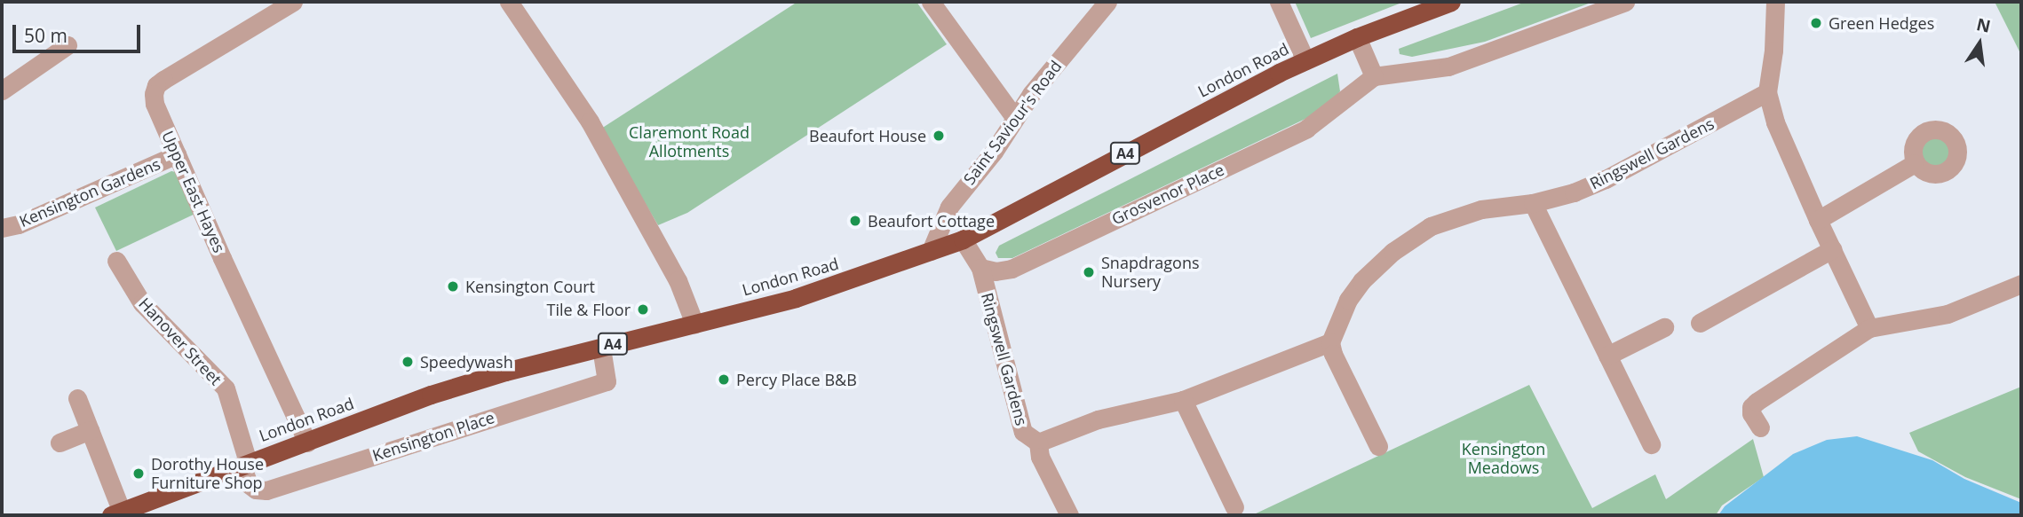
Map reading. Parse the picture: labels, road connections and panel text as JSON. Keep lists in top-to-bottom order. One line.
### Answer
{"streets":{"highway":["London Road","A4"],"street":["Saint Saviour's Road","Ringswell Gardens","Upper East Hayes","Kensington Gardens","Grosvenor Place","Hanover Street","Kensington Place"]},"crossings":[["London Road","Saint Saviour's Road"],["London Road","Upper East Hayes"],["London Road","Hanover Street"],["London Road","Kensington Place"],["Ringswell Gardens","Grosvenor Place"],["Upper East Hayes","Kensington Gardens"],["Hanover Street","Kensington Place"]],"parks":["Claremont Road Allotments","Kensington Meadows"],"places":["Green Hedges","Beaufort House","Beaufort Cottage","Snapdragons Nursery","Kensington Court","Tile & Floor","Speedywash","Percy Place B&B","Dorothy House Furniture Shop"],"scale_bar":"50 m","north":"top"}
